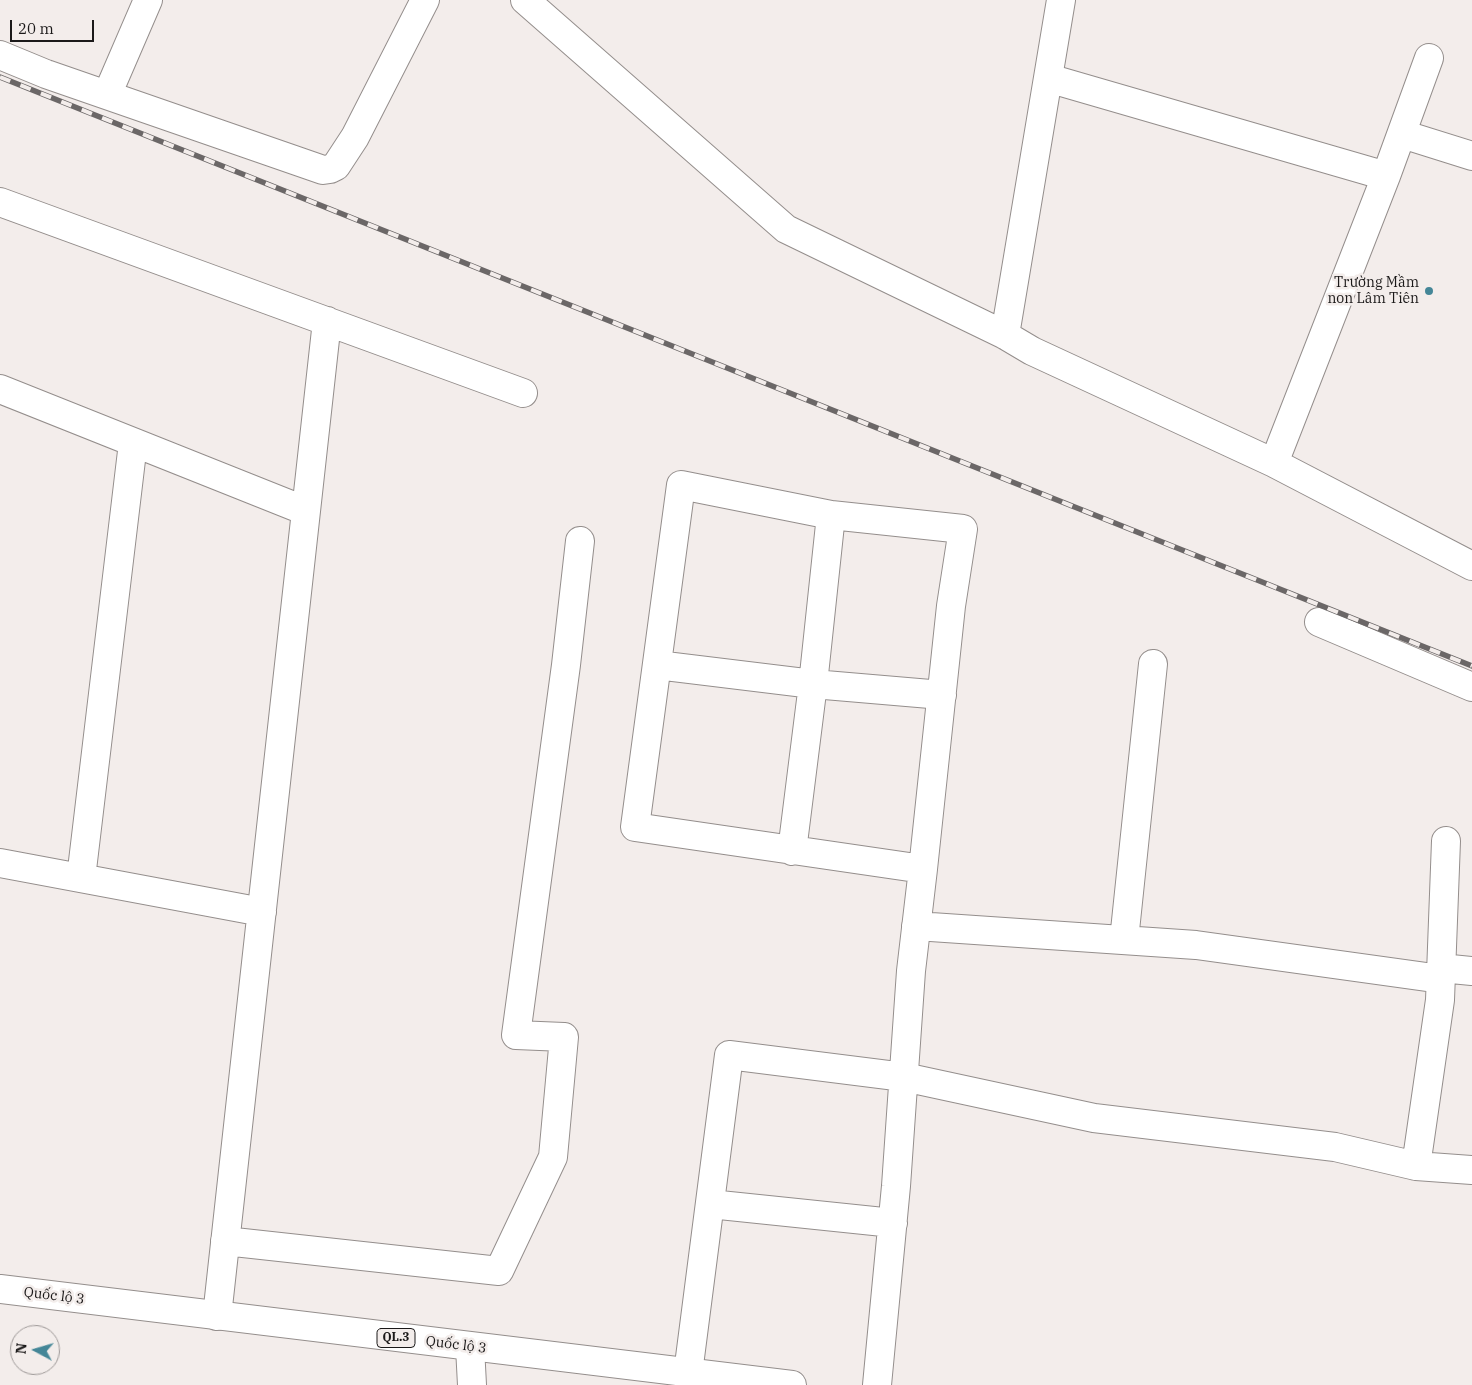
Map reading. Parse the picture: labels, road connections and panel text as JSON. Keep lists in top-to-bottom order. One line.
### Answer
{"streets":{"main road":["Quốc lộ 3","QL.3"]},"places":["Trường Mầm non Lâm Tiên"],"scale_bar":"20 m","north":"left"}
